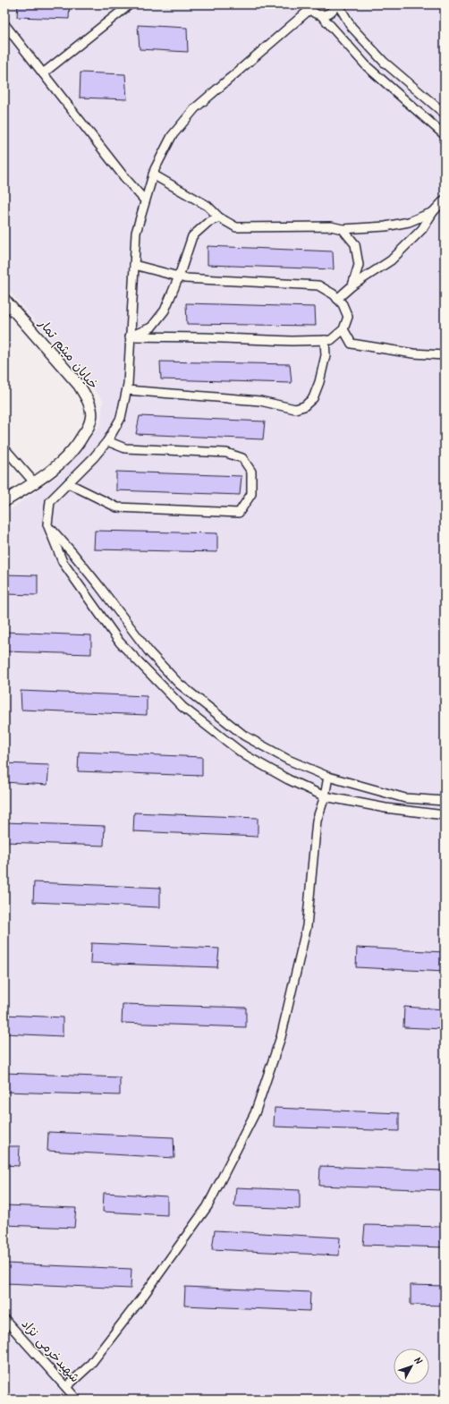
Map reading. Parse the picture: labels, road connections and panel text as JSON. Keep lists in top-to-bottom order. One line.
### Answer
{"streets":{"street":["خیابان میثم تمار","شهیدخرمی نژاد"]},"north":"top right"}
